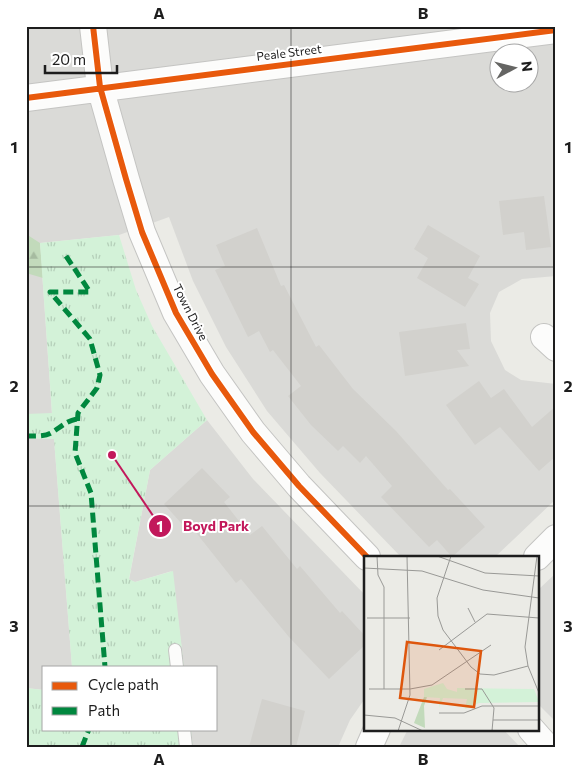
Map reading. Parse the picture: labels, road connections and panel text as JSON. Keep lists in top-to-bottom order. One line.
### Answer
{"streets":{"street":["Peale Street","Town Drive"]},"crossings":[["Peale Street","Town Drive"]],"places":["Boyd Park"],"legend":["Cycle path","Path"],"scale_bar":"20 m","north":"right","grid":{"columns":["A","B"],"rows":["1","2","3"]}}
